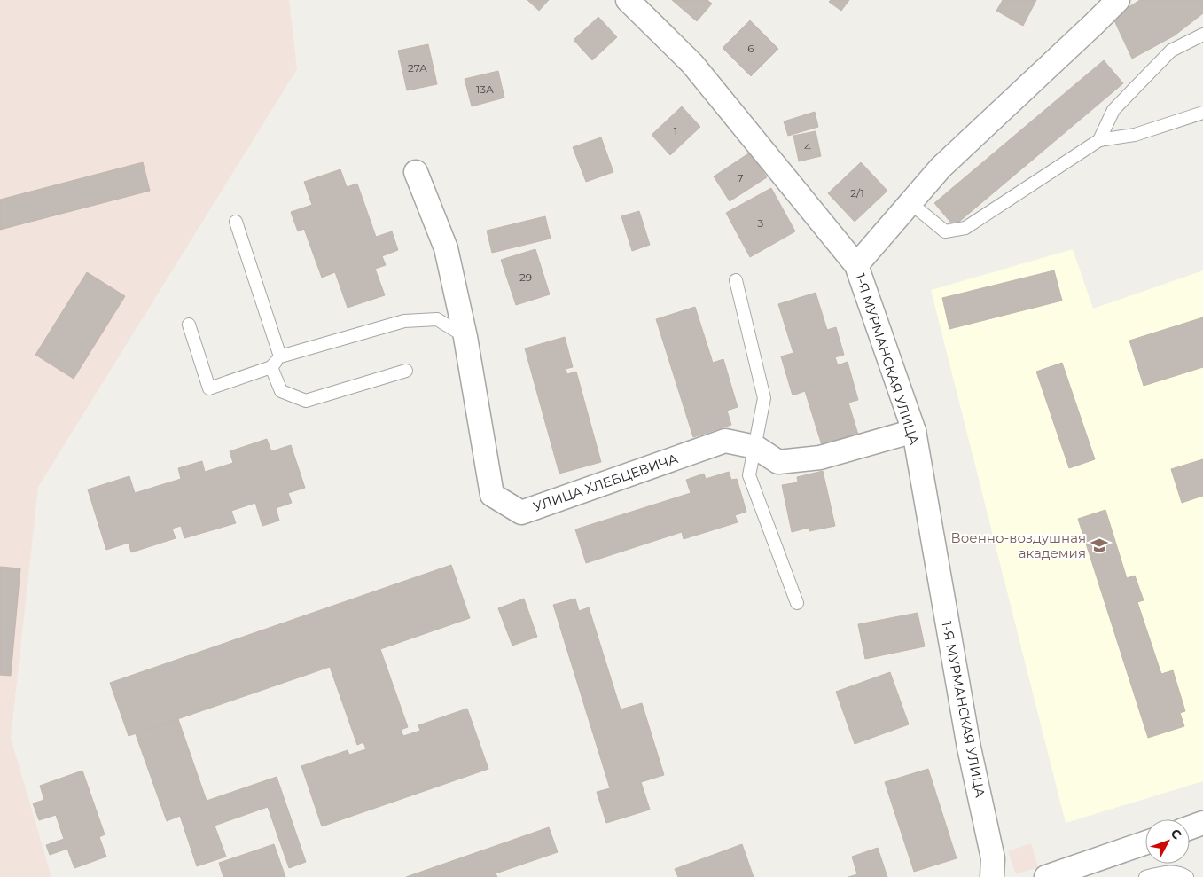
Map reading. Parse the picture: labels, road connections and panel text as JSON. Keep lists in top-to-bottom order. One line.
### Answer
{"streets":{"street":["1-Я МУРМАНСКАЯ УЛИЦА","УЛИЦА ХЛЕБЦЕВИЧА"]},"crossings":[["1-Я МУРМАНСКАЯ УЛИЦА","УЛИЦА ХЛЕБЦЕВИЧА"]],"places":{"school or university":["Военно-воздушная академия"]},"house_numbers":["6","27А","13А","1","4","7","2/1","3","29"],"north":"top right"}
